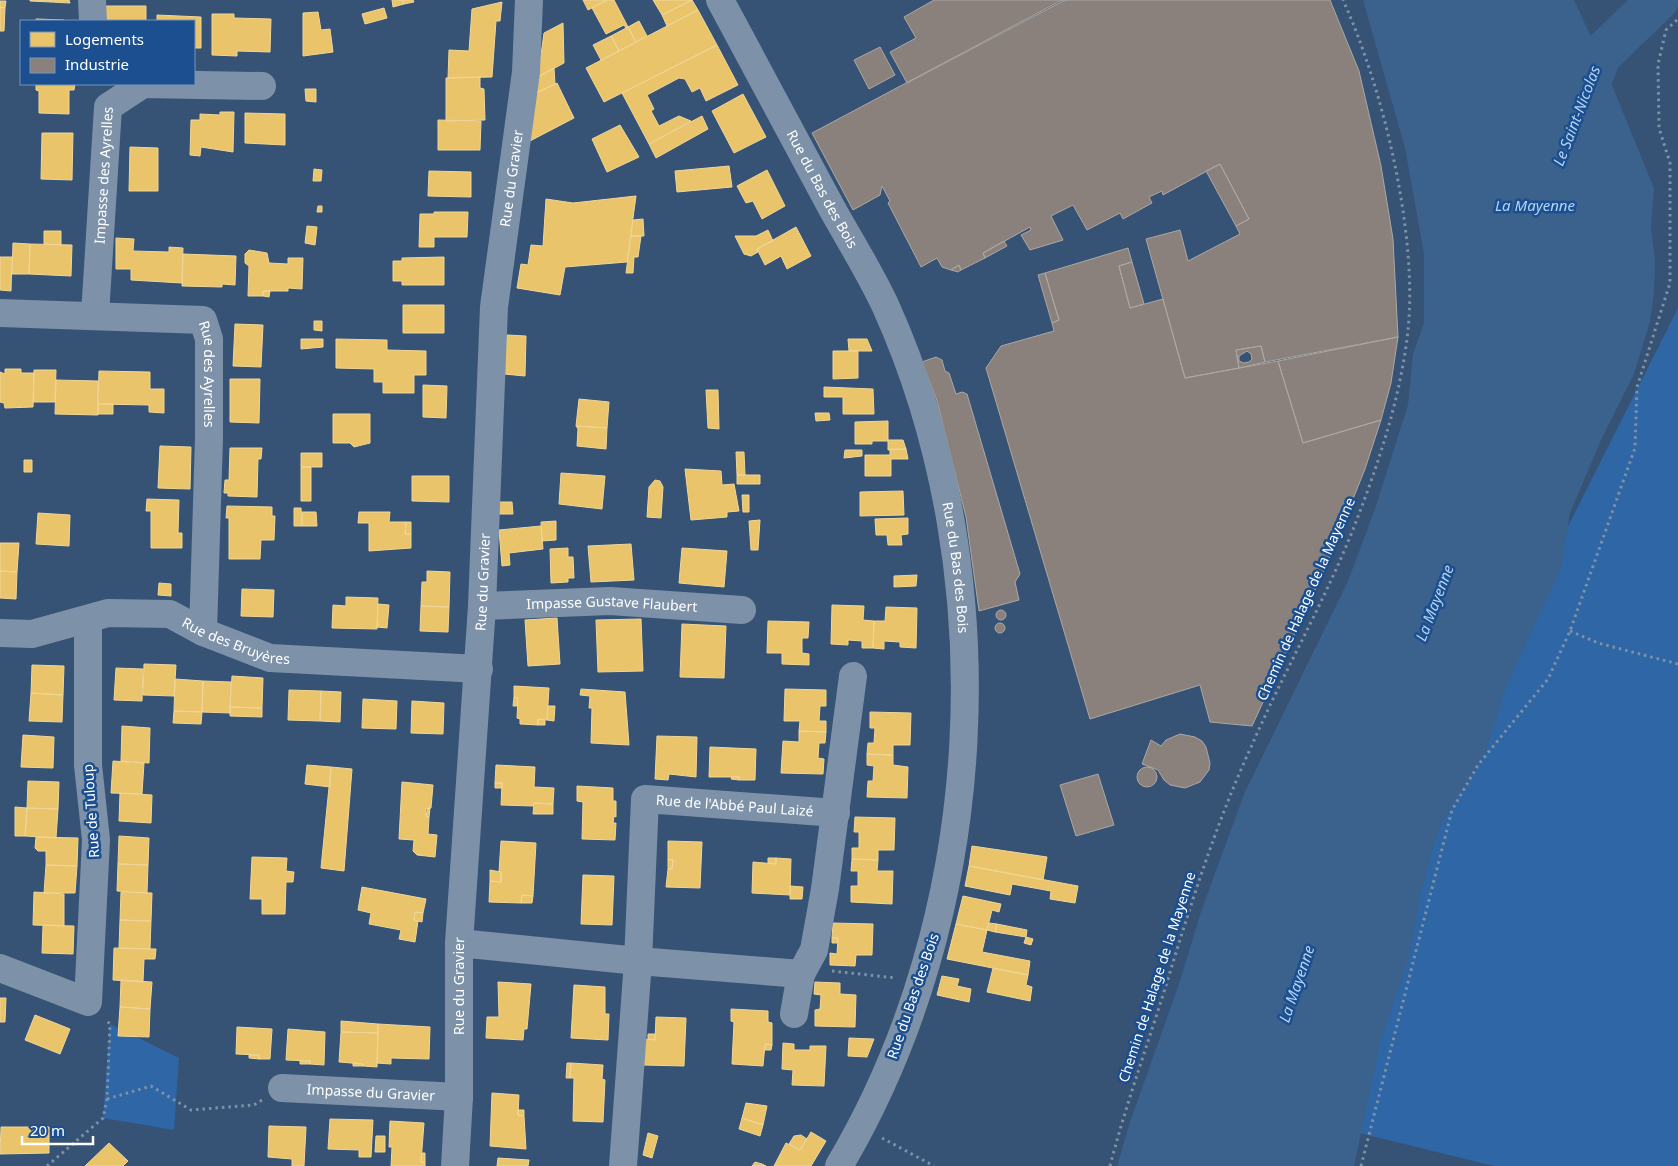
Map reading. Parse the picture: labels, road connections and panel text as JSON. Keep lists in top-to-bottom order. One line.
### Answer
{"streets":{"street":["Impasse des Ayrelles","Rue du Gravier","Rue du Bas des Bois","Rue des Ayrelles","Impasse Gustave Flaubert","Rue des Bruyères","Rue de l'Abbé Paul Laizé","Rue de Tuloup","Impasse du Gravier"],"path":["Chemin de Halage de la Mayenne"]},"crossings":[["Impasse des Ayrelles","Rue des Ayrelles"],["Rue du Gravier","Impasse Gustave Flaubert"],["Rue du Gravier","Rue des Bruyères"],["Rue du Gravier","Impasse du Gravier"],["Rue des Ayrelles","Rue des Bruyères"],["Rue des Bruyères","Rue de Tuloup"]],"water":["Le Saint-Nicolas","La Mayenne"],"legend":["Logements","Industrie"],"scale_bar":"20 m"}
